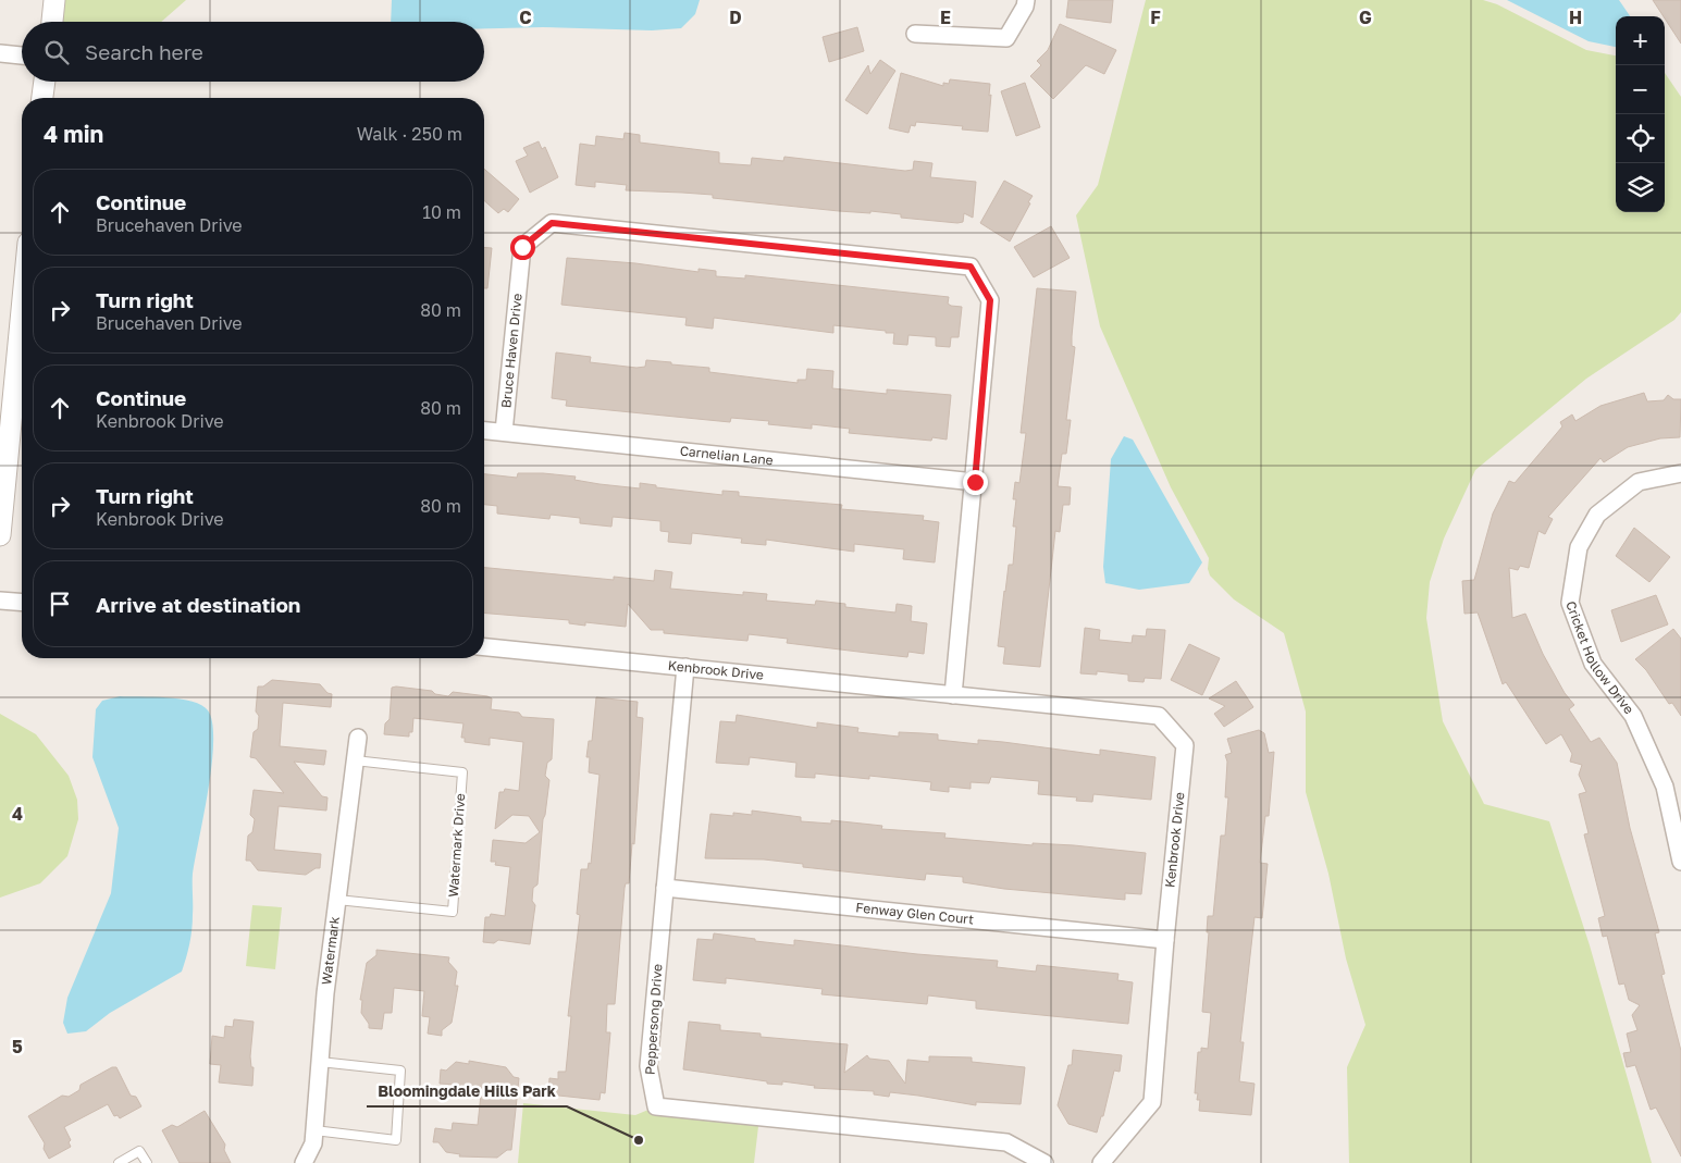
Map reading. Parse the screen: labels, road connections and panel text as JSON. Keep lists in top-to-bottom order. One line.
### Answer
{"streets":{"street":["Bruce Haven Drive","Carnelian Lane","Cricket Hollow Drive","Kenbrook Drive","Fenway Glen Court","Watermark","Peppersong Drive"],"lane":["Watermark Drive"]},"crossings":[["Bruce Haven Drive","Carnelian Lane"],["Kenbrook Drive","Fenway Glen Court"],["Kenbrook Drive","Peppersong Drive"],["Watermark Drive","Watermark"],["Fenway Glen Court","Peppersong Drive"]],"places":["Bloomingdale Hills Park"],"page":{"map_buttons":["+","−"],"search":"Search here","heading":["4 min","Walk · 250 m"],"list":[["Continue","Brucehaven Drive","10 m"],["Turn right","Brucehaven Drive","80 m"],["Continue","Kenbrook Drive","80 m"],["Turn right","Kenbrook Drive","80 m"],"Arrive at destination"]},"grid":{"columns":["C","D","E","F","G","H"],"rows":["4","5"]}}
